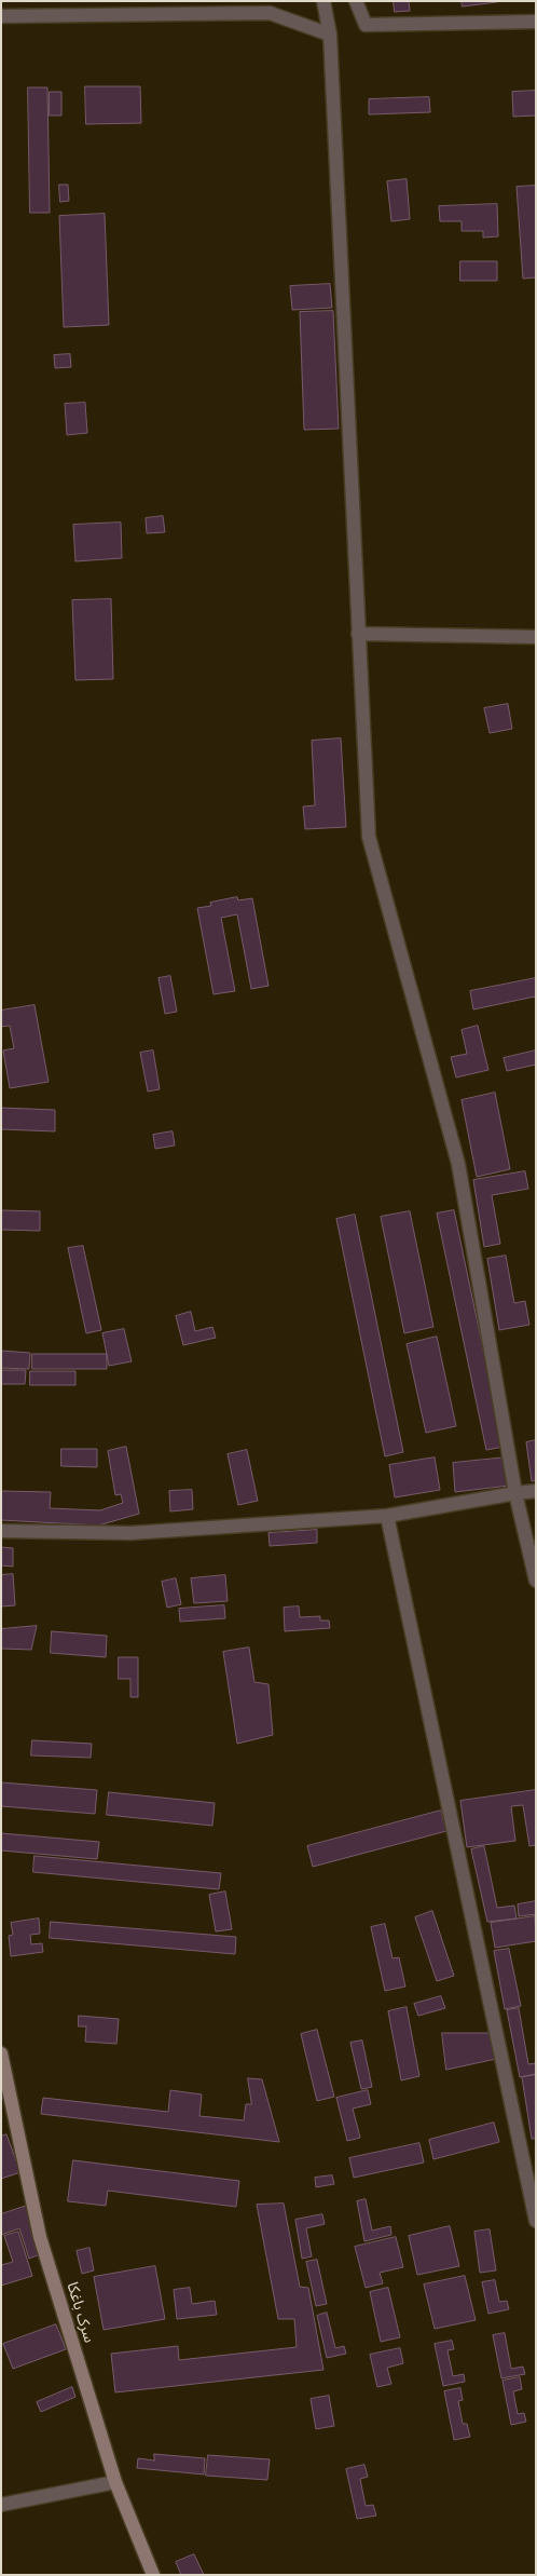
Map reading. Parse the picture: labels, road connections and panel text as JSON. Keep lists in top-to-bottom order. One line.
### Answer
{"streets":{"street":["سرک باغکا"]}}
